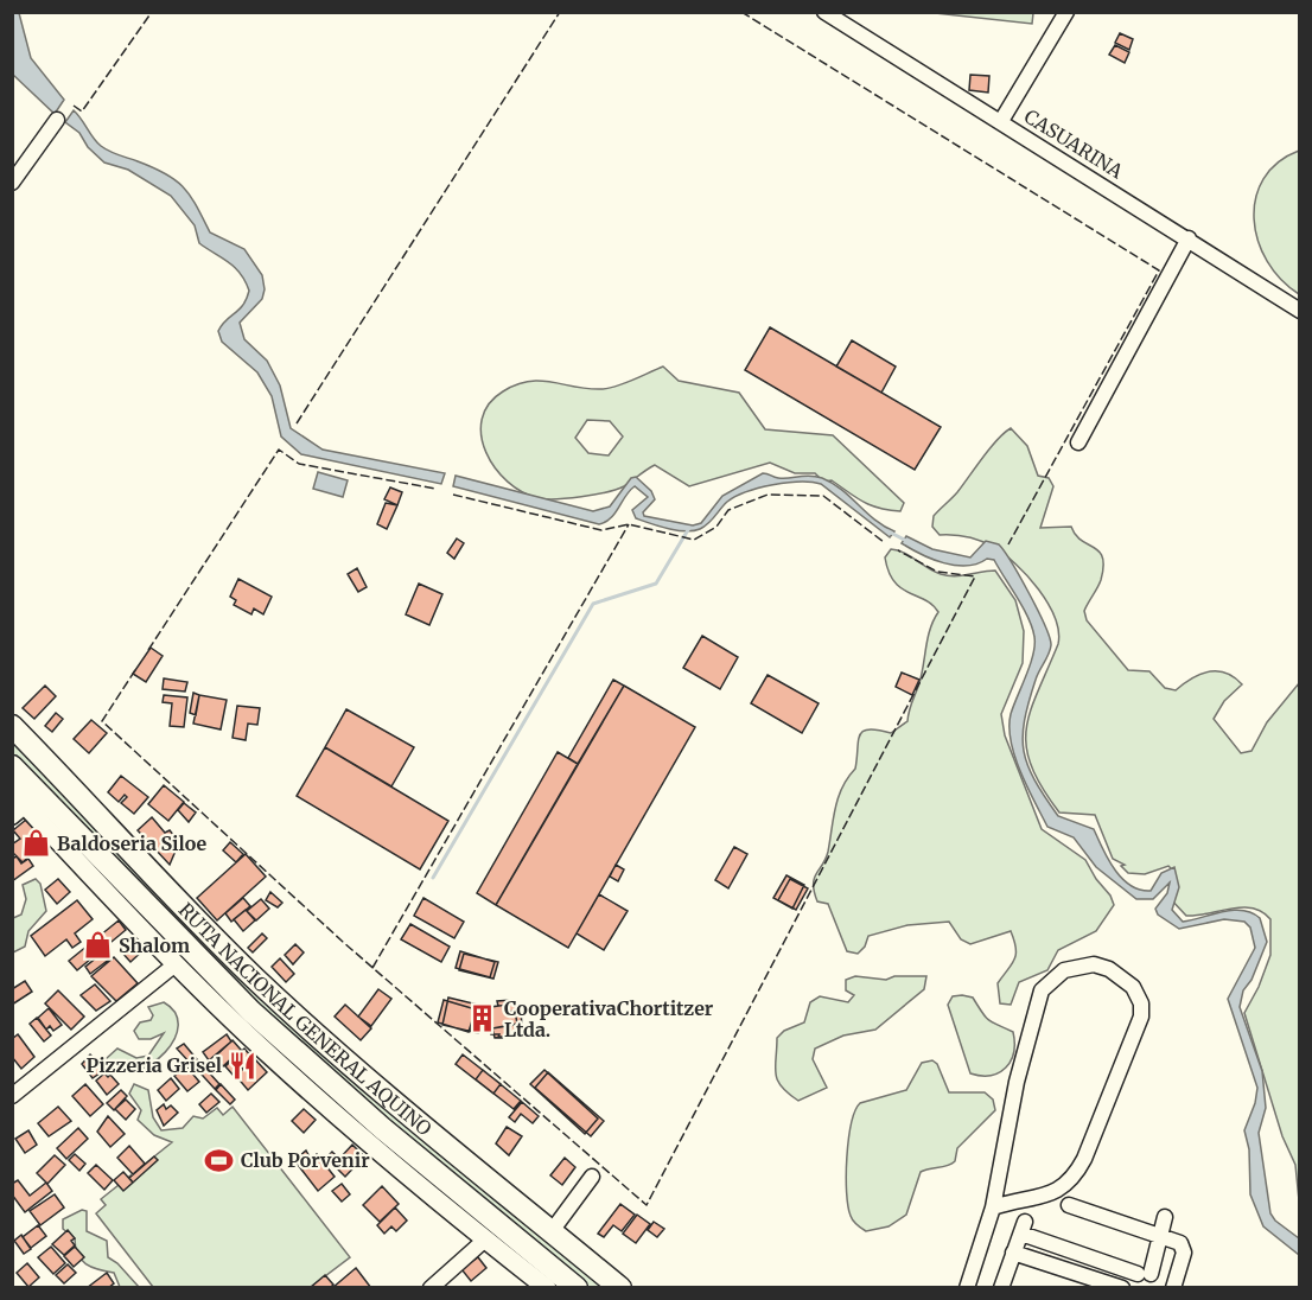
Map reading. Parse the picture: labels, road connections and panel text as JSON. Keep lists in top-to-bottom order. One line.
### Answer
{"streets":{"highway":["RUTA NACIONAL GENERAL AQUINO"],"street":["CASUARINA"]},"places":{"shop":["Baldoseria Siloe","Shalom"],"building":["CooperativaChortitzer Ltda."],"restaurant":["Pizzeria Grisel"],"sports":["Club Porvenir"]}}
